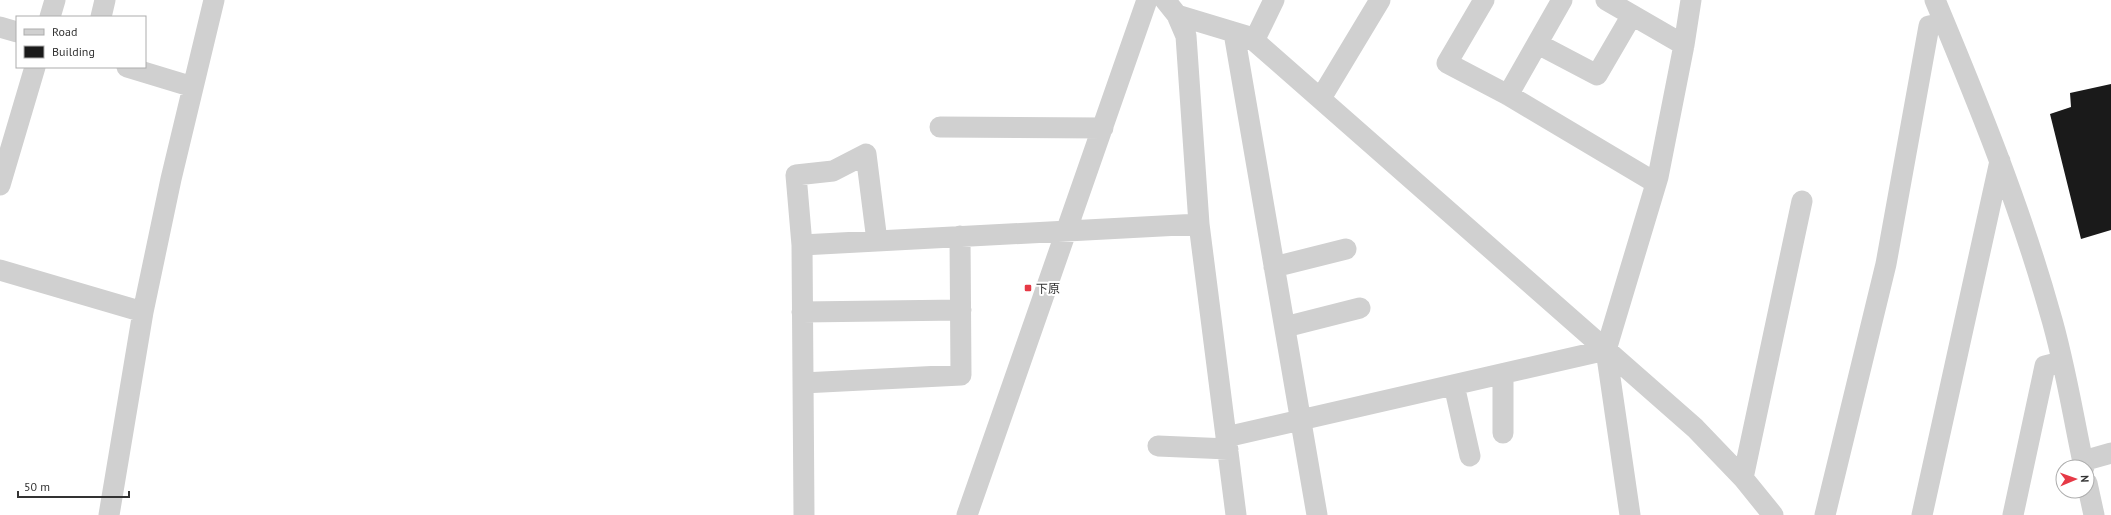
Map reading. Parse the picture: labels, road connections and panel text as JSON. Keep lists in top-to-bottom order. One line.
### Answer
{"places":{"transit":["下原"]},"legend":["Road","Building"],"scale_bar":"50 m","north":"right"}
